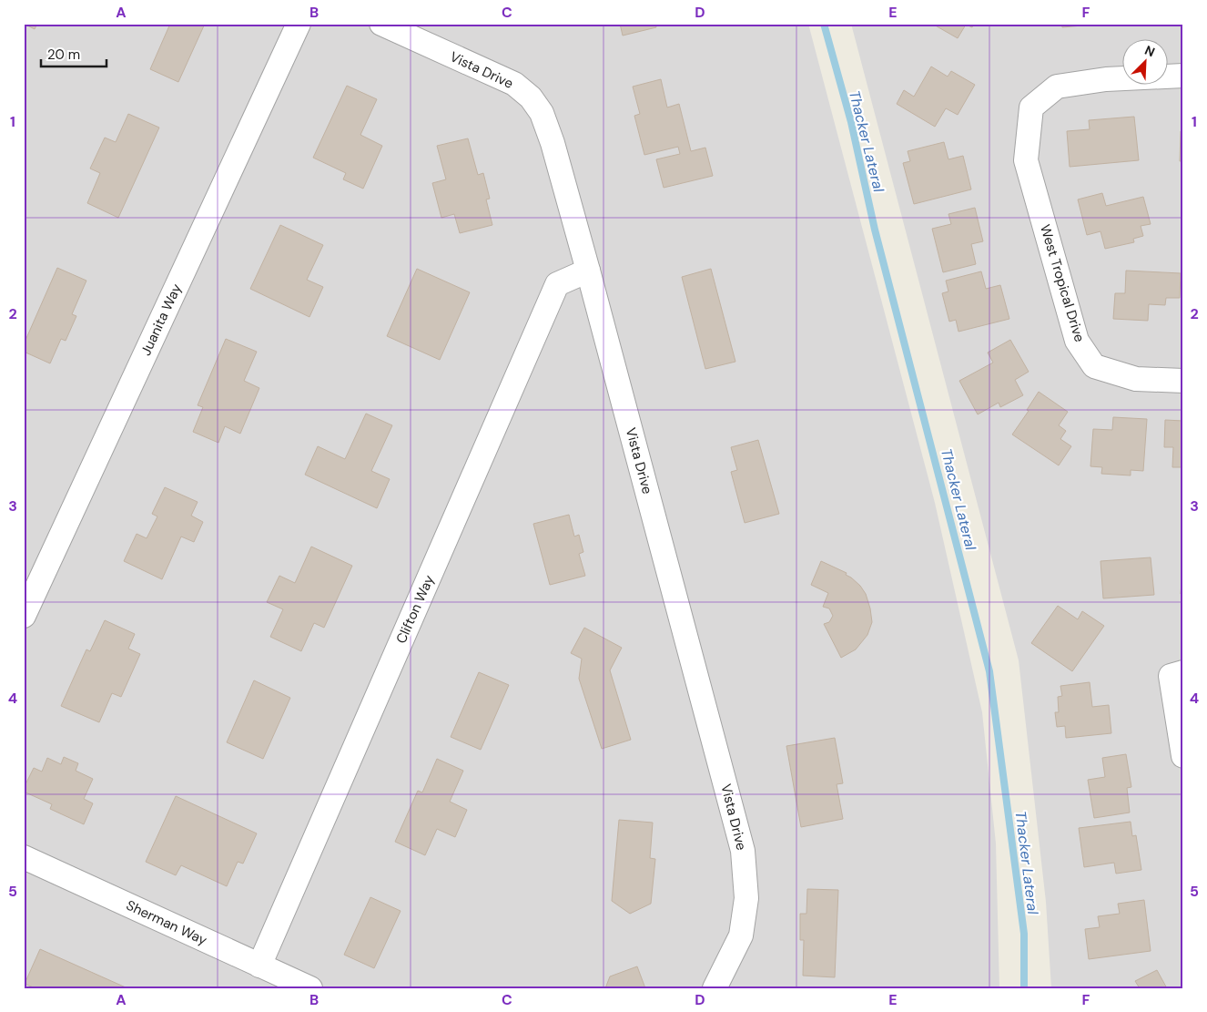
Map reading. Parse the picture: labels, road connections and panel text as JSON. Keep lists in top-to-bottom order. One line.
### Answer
{"streets":{"street":["Vista Drive","West Tropical Drive","Juanita Way","Clifton Way","Sherman Way"]},"crossings":[["Vista Drive","Clifton Way"],["Clifton Way","Sherman Way"]],"water":["Thacker Lateral"],"scale_bar":"20 m","north":"top right","grid":{"columns":["A","B","C","D","E","F"],"rows":["1","2","3","4","5"]}}
